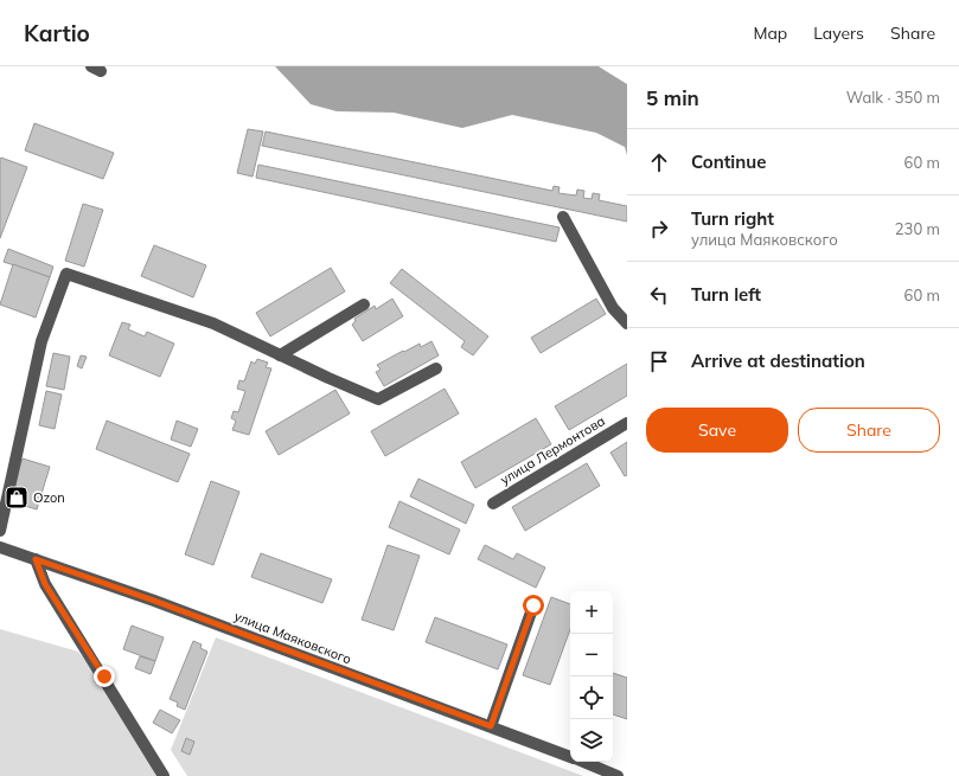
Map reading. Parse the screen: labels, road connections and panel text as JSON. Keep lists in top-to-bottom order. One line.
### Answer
{"streets":{"street":["улица Лермонтова","улица Маяковского"]},"places":{"shop":["Ozon"]},"page":{"header":"Kartio","nav":["Map","Layers","Share"],"heading":["5 min","Walk · 350 m"],"list":[["Continue","60 m"],["Turn right","улица Маяковского","230 m"],["Turn left","60 m"],"Arrive at destination"],"buttons":["Save","Share"],"map_buttons":["+","−"]}}
